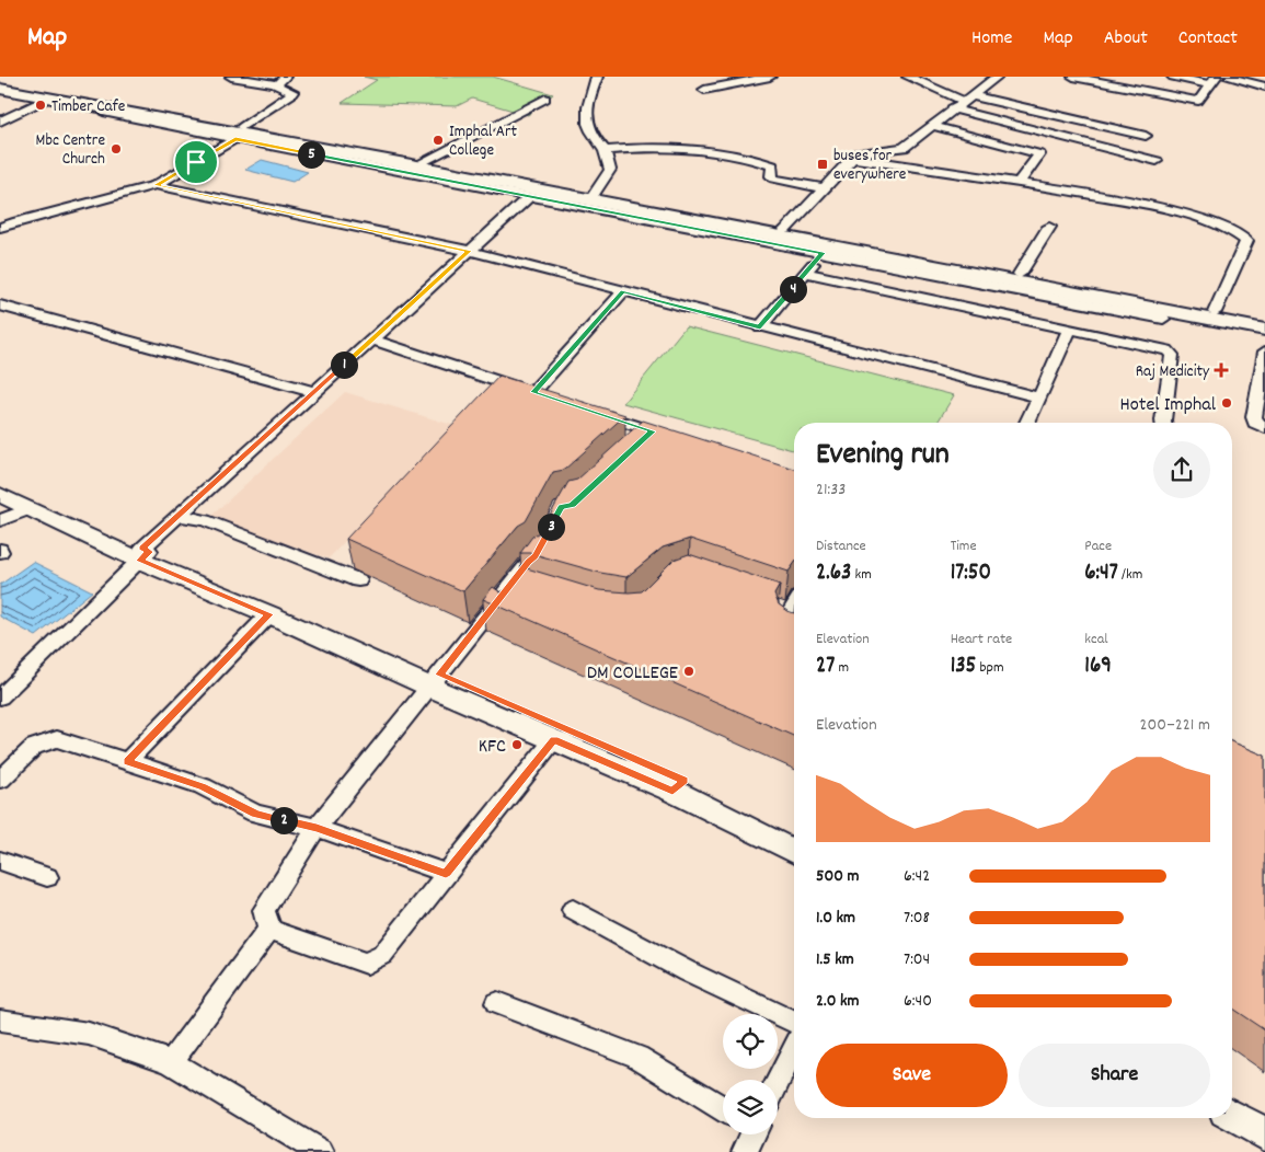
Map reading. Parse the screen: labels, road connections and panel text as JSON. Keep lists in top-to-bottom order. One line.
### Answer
{"places":{"other":["Timber Cafe","Imphal Art College","Mbc Centre Church","Hotel Imphal","DM COLLEGE","KFC"],"transit":["buses for everywhere"],"health":["Raj Medicity"]},"page":{"header":"Map","nav":["Home","Map","About","Contact"],"pins":["5","4","1","3","2"],"heading":["Evening run","21:33"],"stats":[["Distance","2.63 km"],["Time","17:50"],["Pace","6:47 /km"],["Elevation","27 m"],["Heart rate","135 bpm"],["kcal","169"]],"chart":["Elevation","200–221 m"],"list":[{"name":"500 m","note":"6:42"},{"name":"1.0 km","note":"7:08"},{"name":"1.5 km","note":"7:04"},{"name":"2.0 km","note":"6:40"}],"buttons":["Save","Share"]}}
